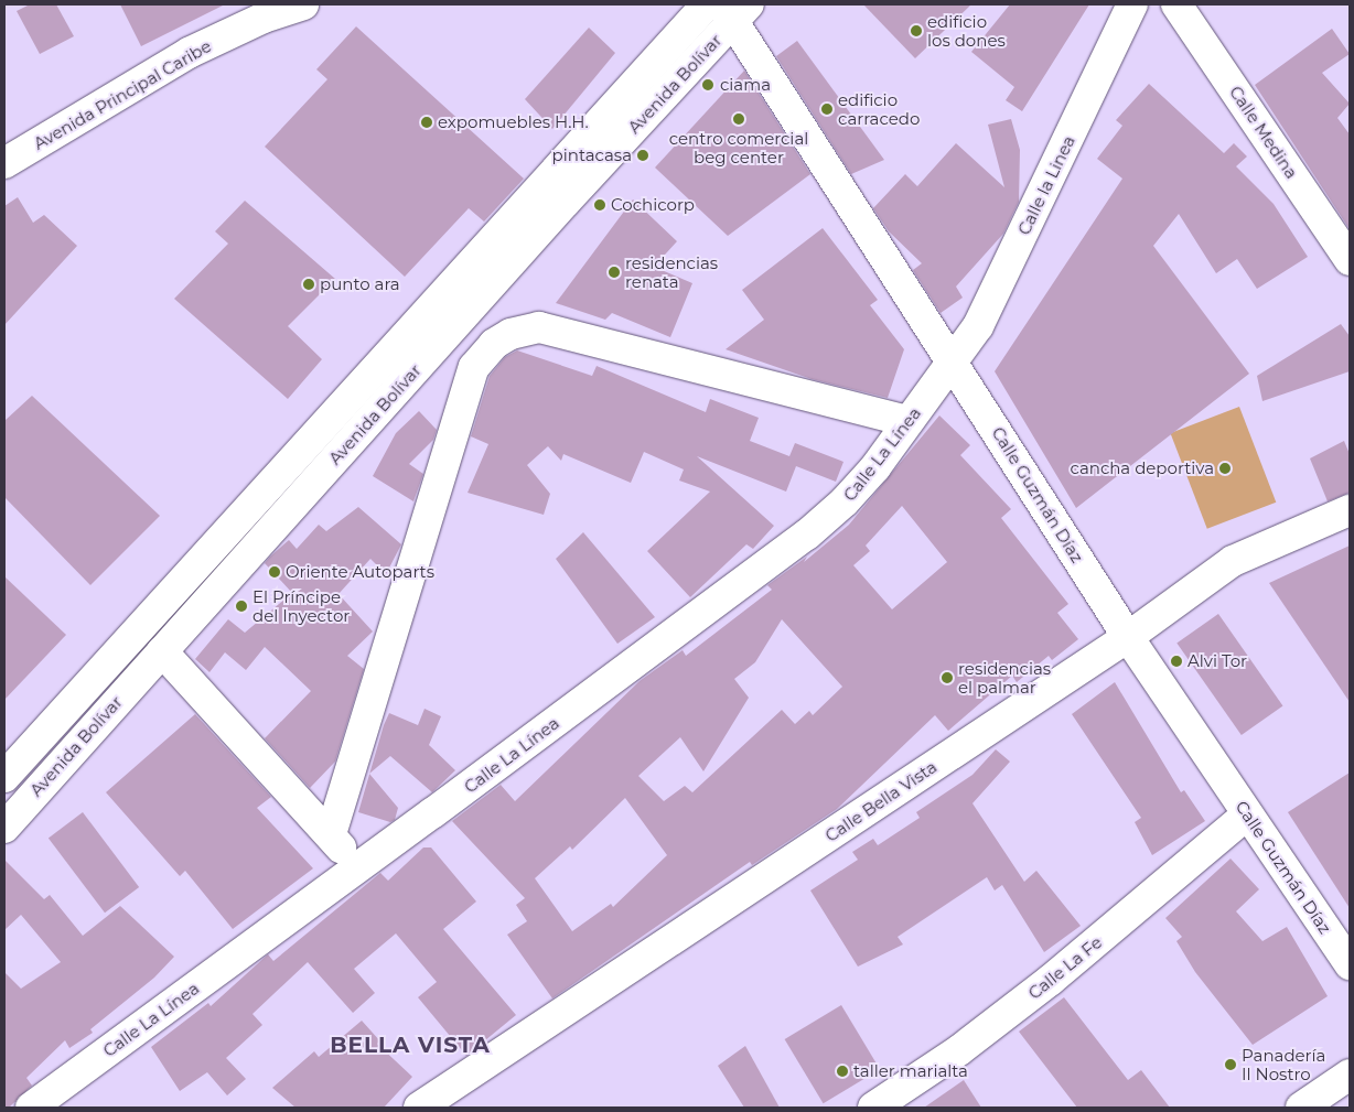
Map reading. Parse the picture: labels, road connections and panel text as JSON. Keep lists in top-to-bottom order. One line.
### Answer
{"streets":{"street":["Avenida Bolívar","Avenida Principal Caribe","Calle Medina","Calle la Linea","Calle La Línea","Calle Guzmán Díaz","Calle Bella Vista","Calle La Fe"]},"crossings":[["Avenida Bolívar","Calle Guzmán Díaz"],["Calle la Linea","Calle La Línea"],["Calle la Linea","Calle Guzmán Díaz"],["Calle La Línea","Calle Guzmán Díaz"],["Calle Guzmán Díaz","Calle Bella Vista"],["Calle Guzmán Díaz","Calle La Fe"]],"districts":["BELLA VISTA"],"places":["edificio los dones","ciama","edificio carracedo","centro comercial beg center","expomuebles H.H.","pintacasa","Cochicorp","residencias renata","punto ara","cancha deportiva","Oriente Autoparts","El Príncipe del Inyector","Alvi Tor","residencias el palmar","Panadería Il Nostro","taller marialta"]}
